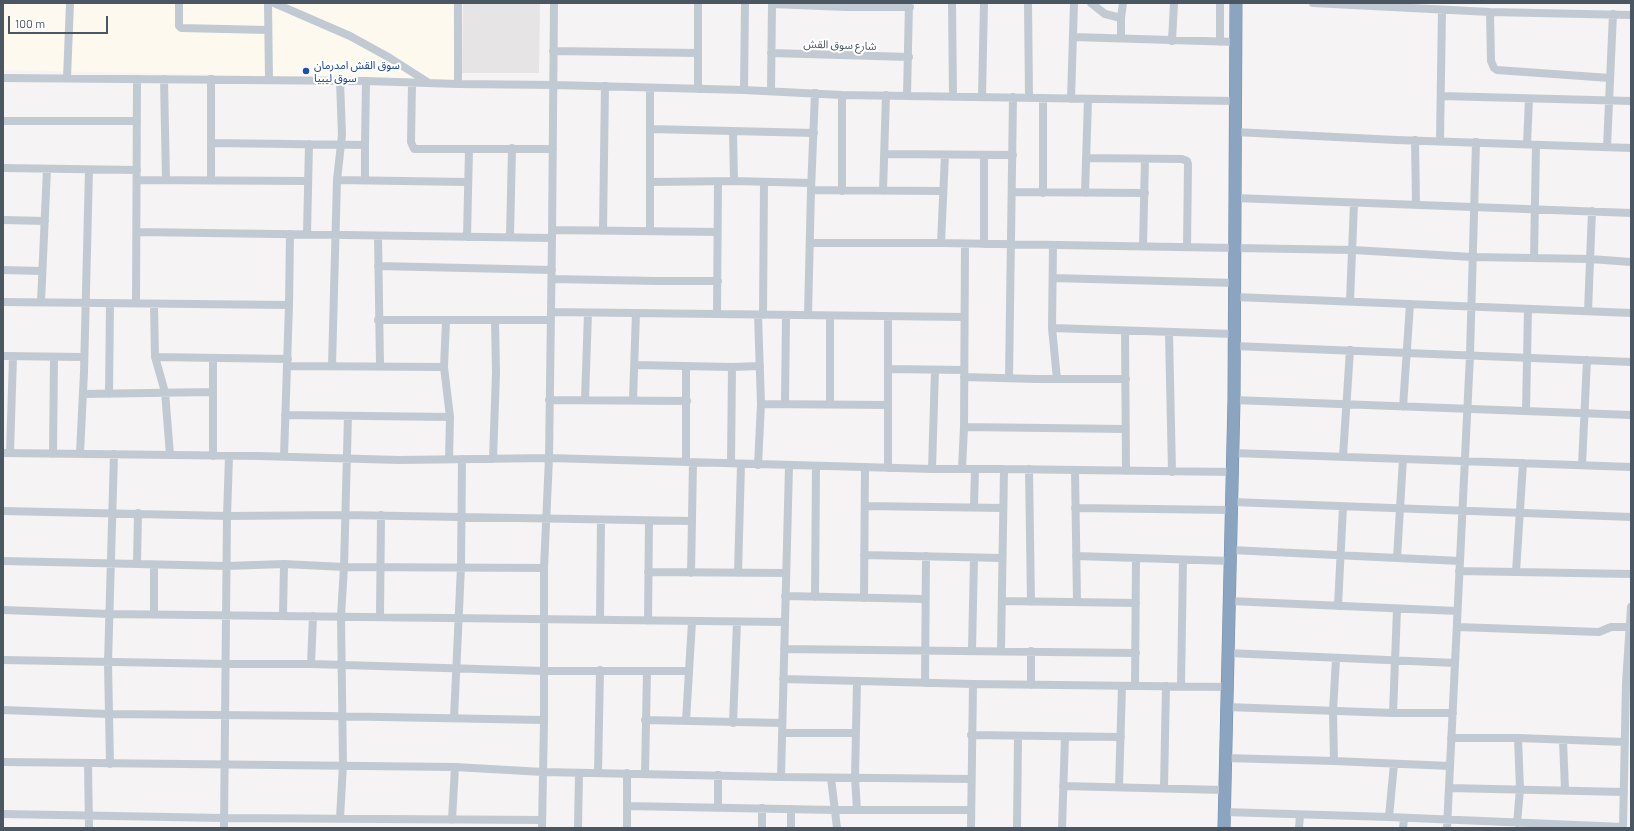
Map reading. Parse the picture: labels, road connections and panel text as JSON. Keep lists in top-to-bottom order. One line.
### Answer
{"streets":{"street":["شارع سوق القش"]},"places":["سوق القش امدرمان سوق ليبيا"],"scale_bar":"100 m"}
